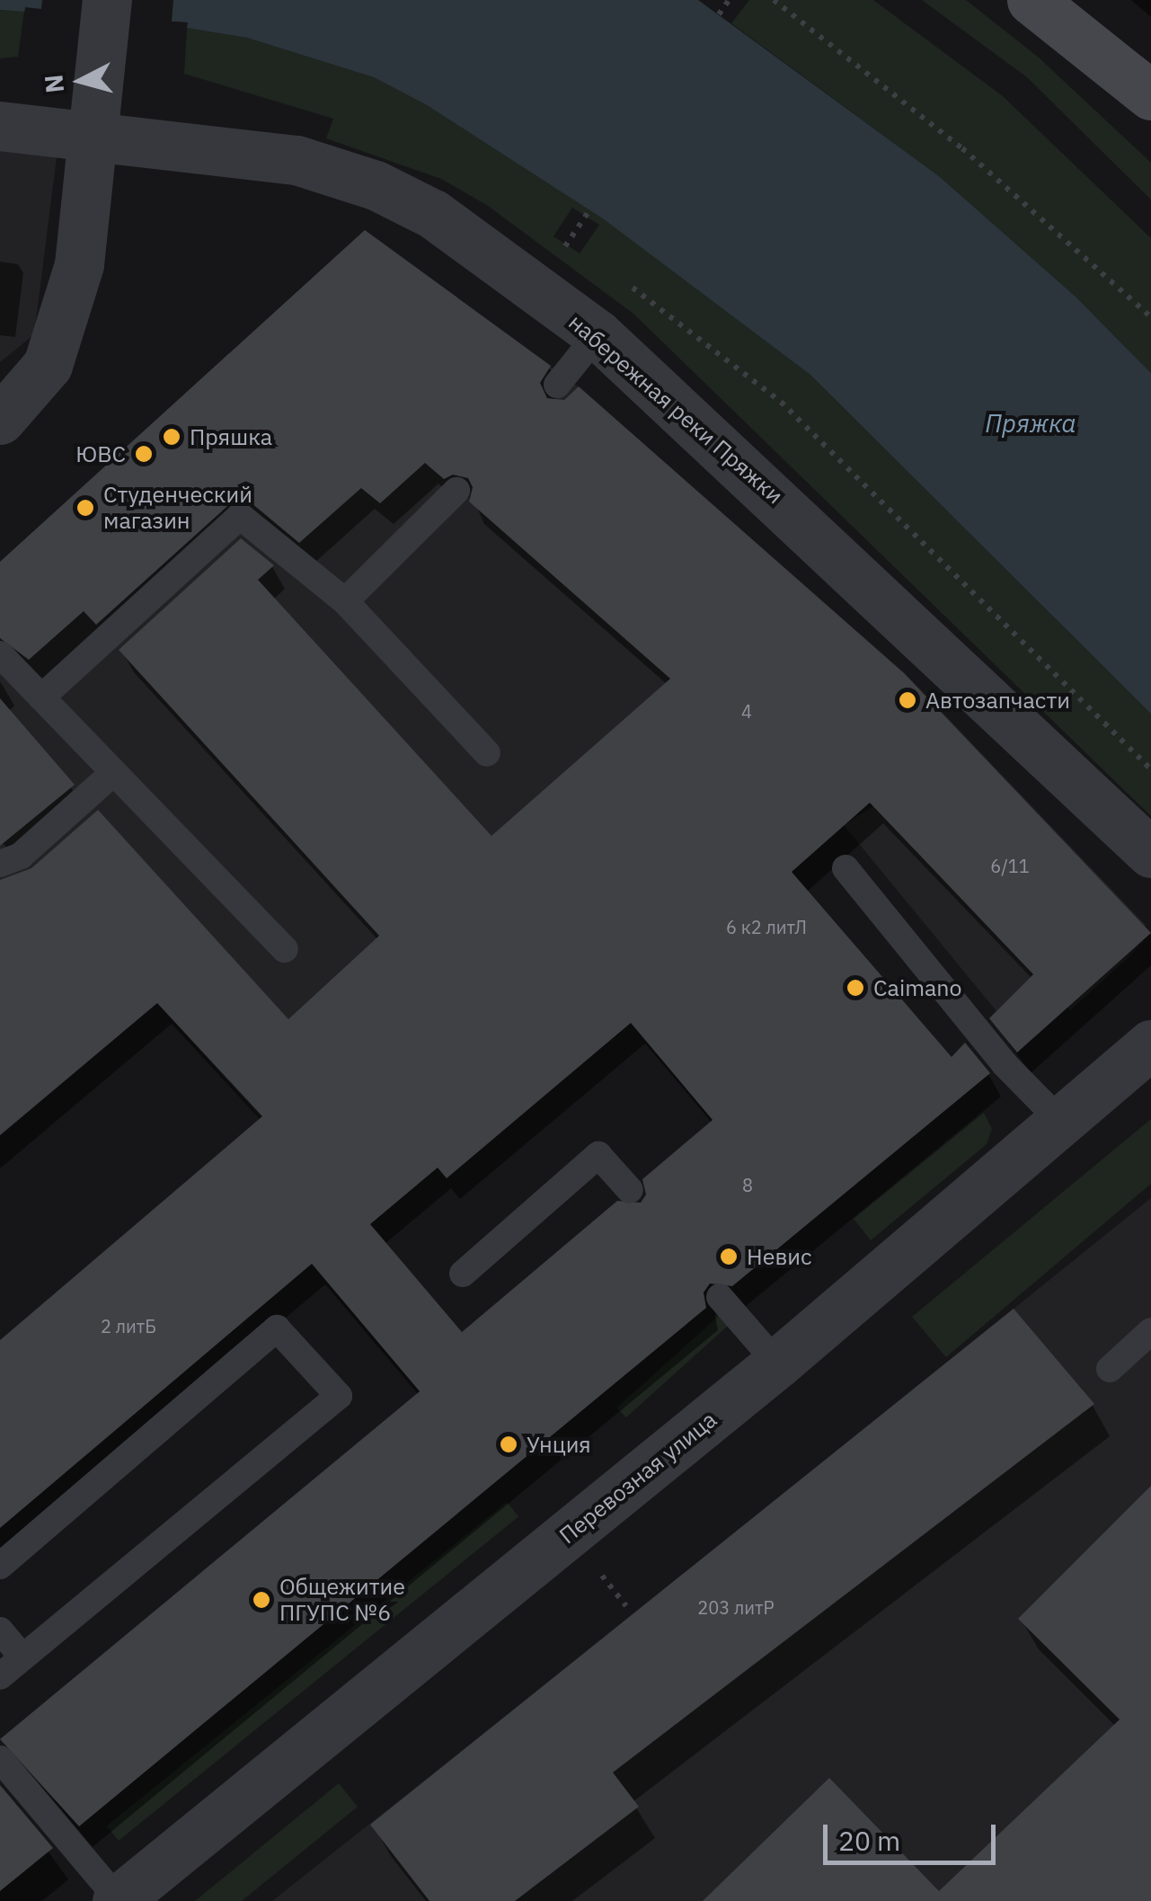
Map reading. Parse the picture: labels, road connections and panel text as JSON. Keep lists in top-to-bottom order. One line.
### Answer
{"streets":{"street":["набережная реки Пряжки","Перевозная улица"]},"water":["Пряжка"],"places":["Пряшка","ЮВС","Студенческий магазин","Автозапчасти","Caimano","Невис","Унция","Общежитие ПГУПС №6"],"house_numbers":["4","6/11","6 к2 литЛ","8","2 литБ","203 литР"],"scale_bar":"20 m","north":"left"}
